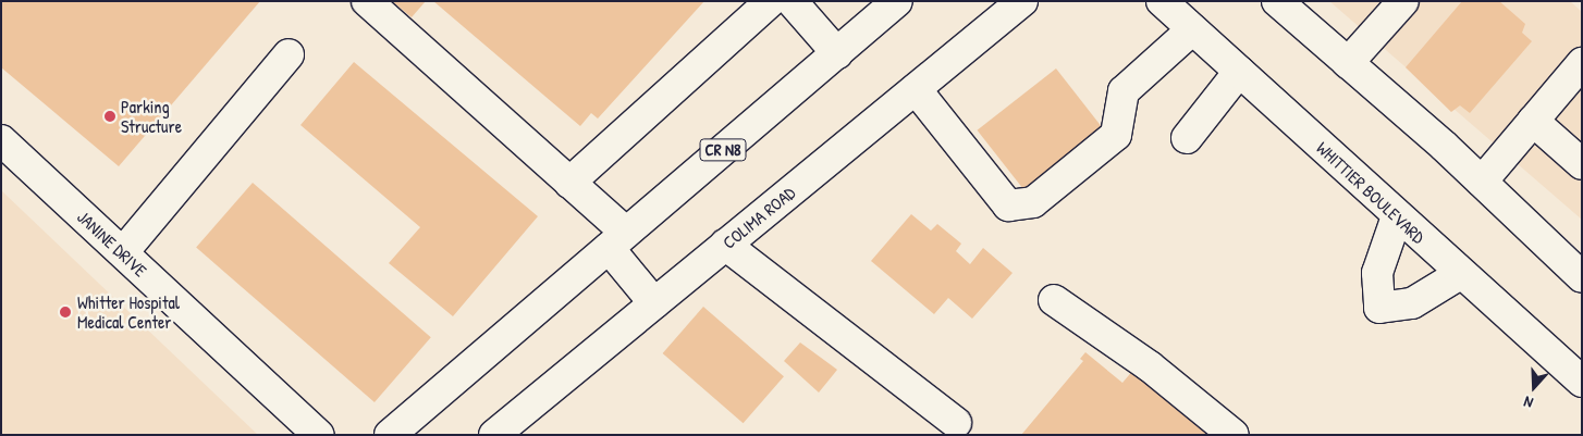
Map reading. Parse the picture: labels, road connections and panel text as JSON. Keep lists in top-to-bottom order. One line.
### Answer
{"streets":{"main road":["CR N8","WHITTIER BOULEVARD","COLIMA ROAD","JANINE DRIVE"]},"places":["Parking Structure","Whitter Hospital Medical Center"],"north":"bottom"}
